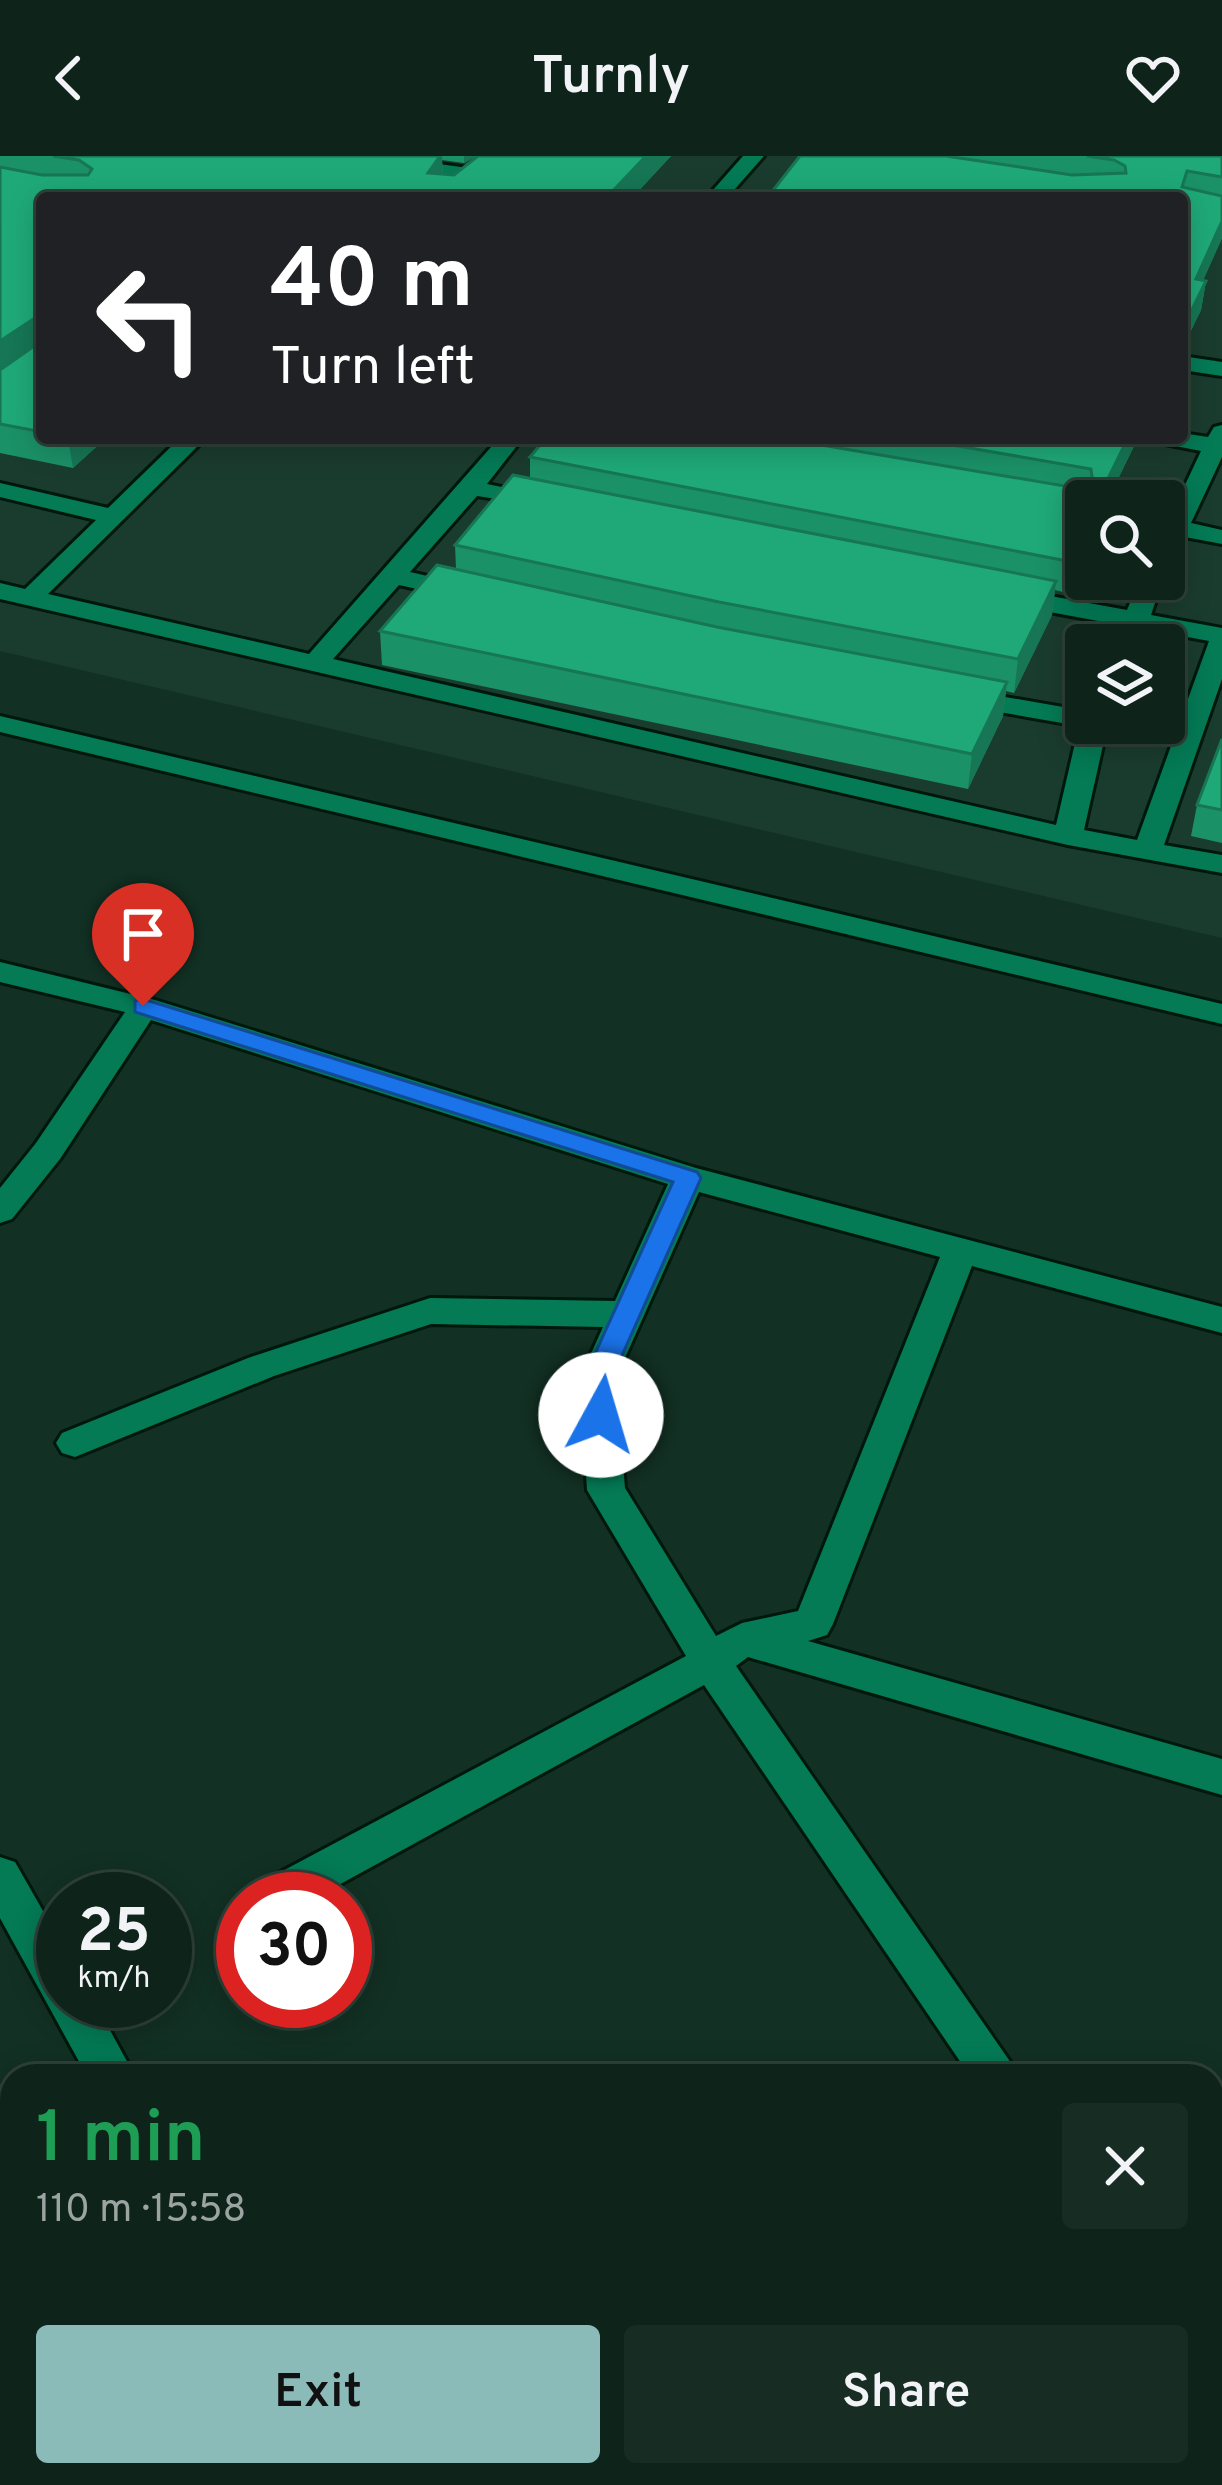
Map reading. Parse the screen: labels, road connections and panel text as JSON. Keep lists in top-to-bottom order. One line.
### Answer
{"page":{"header":"Turnly","turn":["40 m","Turn left"],"speed":"25 km/h","limit":"30","heading":["1 min","110 m · 15:58"],"buttons":["Exit","Share"]}}
